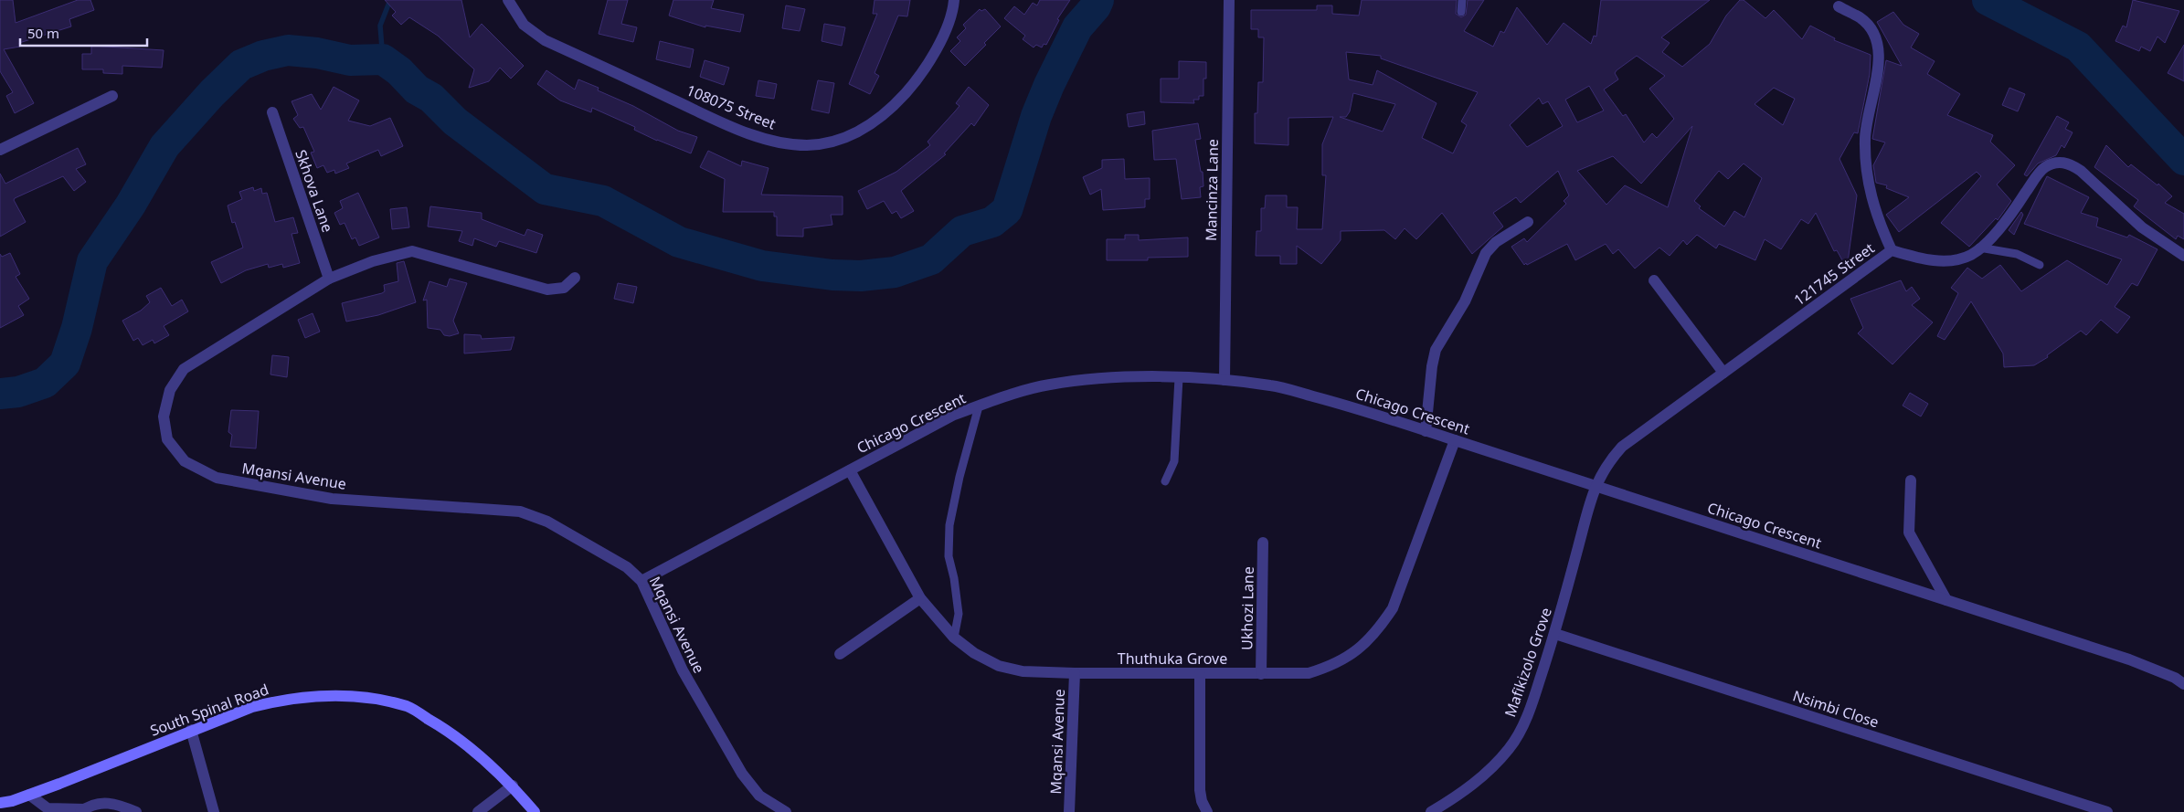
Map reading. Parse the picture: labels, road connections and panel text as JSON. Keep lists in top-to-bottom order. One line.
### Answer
{"streets":{"street":["108075 Street","Mancinza Lane","Skhova Lane","121745 Street","Chicago Crescent","Mqansi Avenue","Ukhozi Lane","Thuthuka Grove","Mafikizolo Grove","Nsimbi Close","South Spinal Road"]},"crossings":[["Mancinza Lane","Chicago Crescent"],["Skhova Lane","Mqansi Avenue"],["121745 Street","Chicago Crescent"],["121745 Street","Mafikizolo Grove"],["Chicago Crescent","Mqansi Avenue"],["Chicago Crescent","Thuthuka Grove"],["Chicago Crescent","Mafikizolo Grove"],["Mqansi Avenue","Thuthuka Grove"],["Ukhozi Lane","Thuthuka Grove"],["Mafikizolo Grove","Nsimbi Close"]],"scale_bar":"50 m"}
